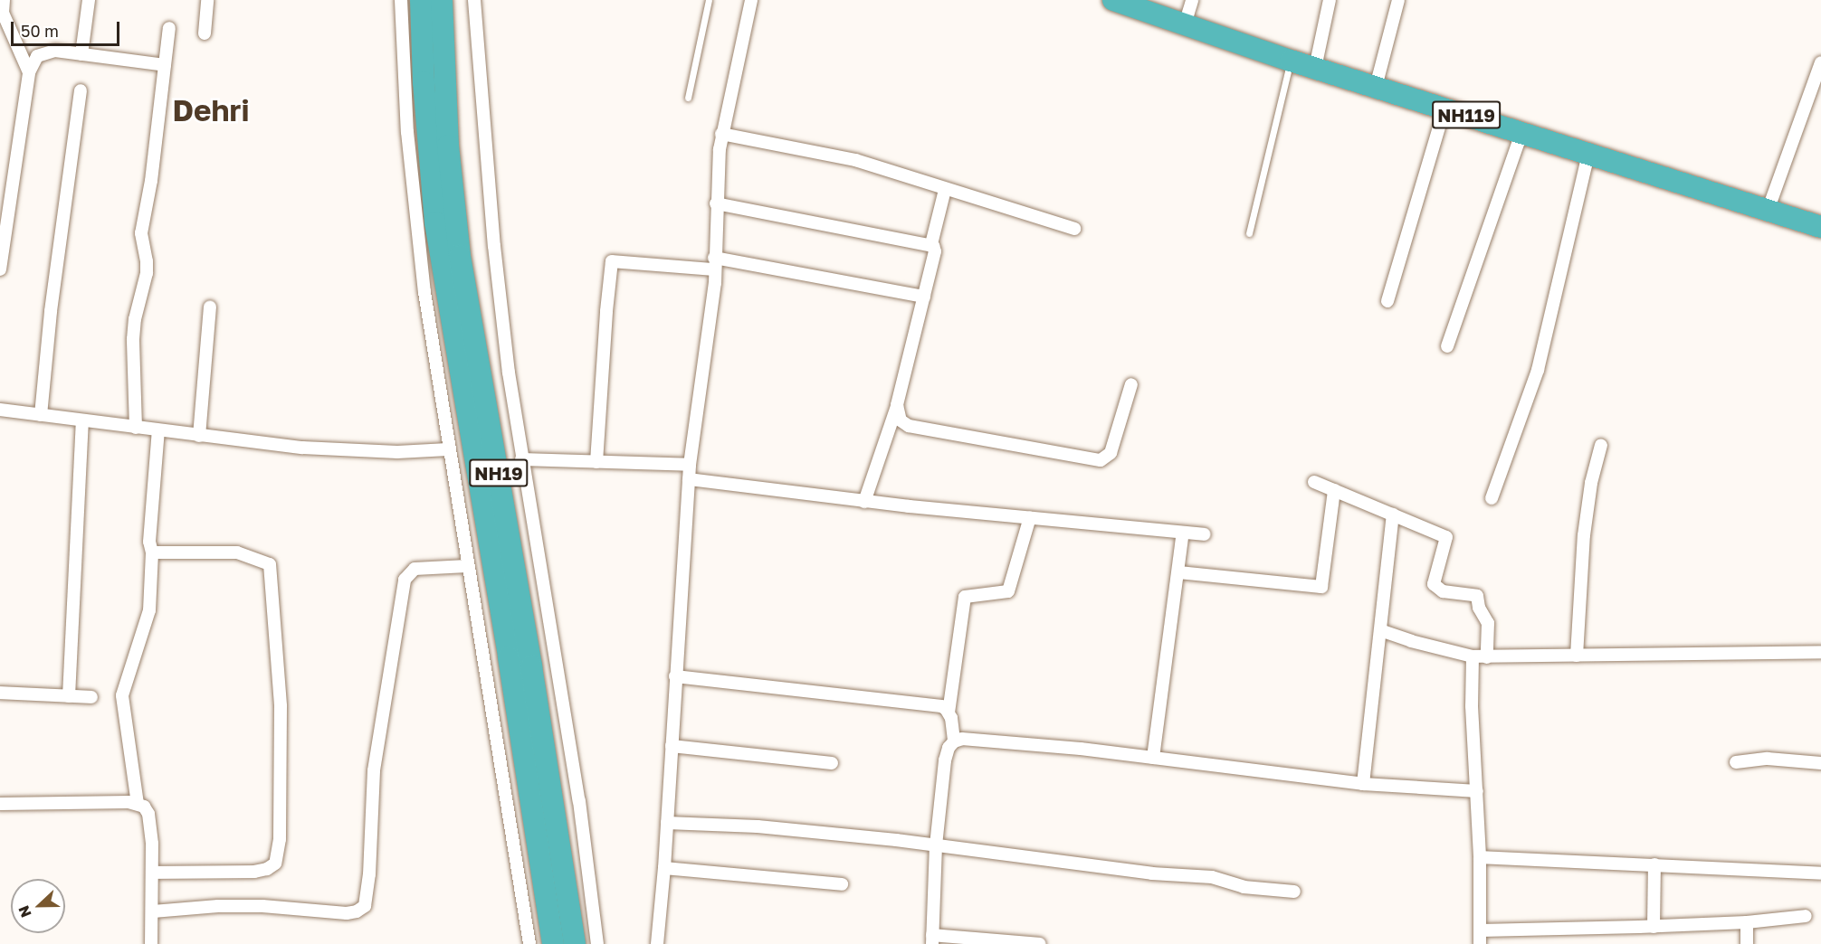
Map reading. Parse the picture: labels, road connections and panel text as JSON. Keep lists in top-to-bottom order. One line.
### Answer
{"streets":{"highway":["NH119","NH19"]},"districts":["Dehri"],"scale_bar":"50 m","north":"left"}
